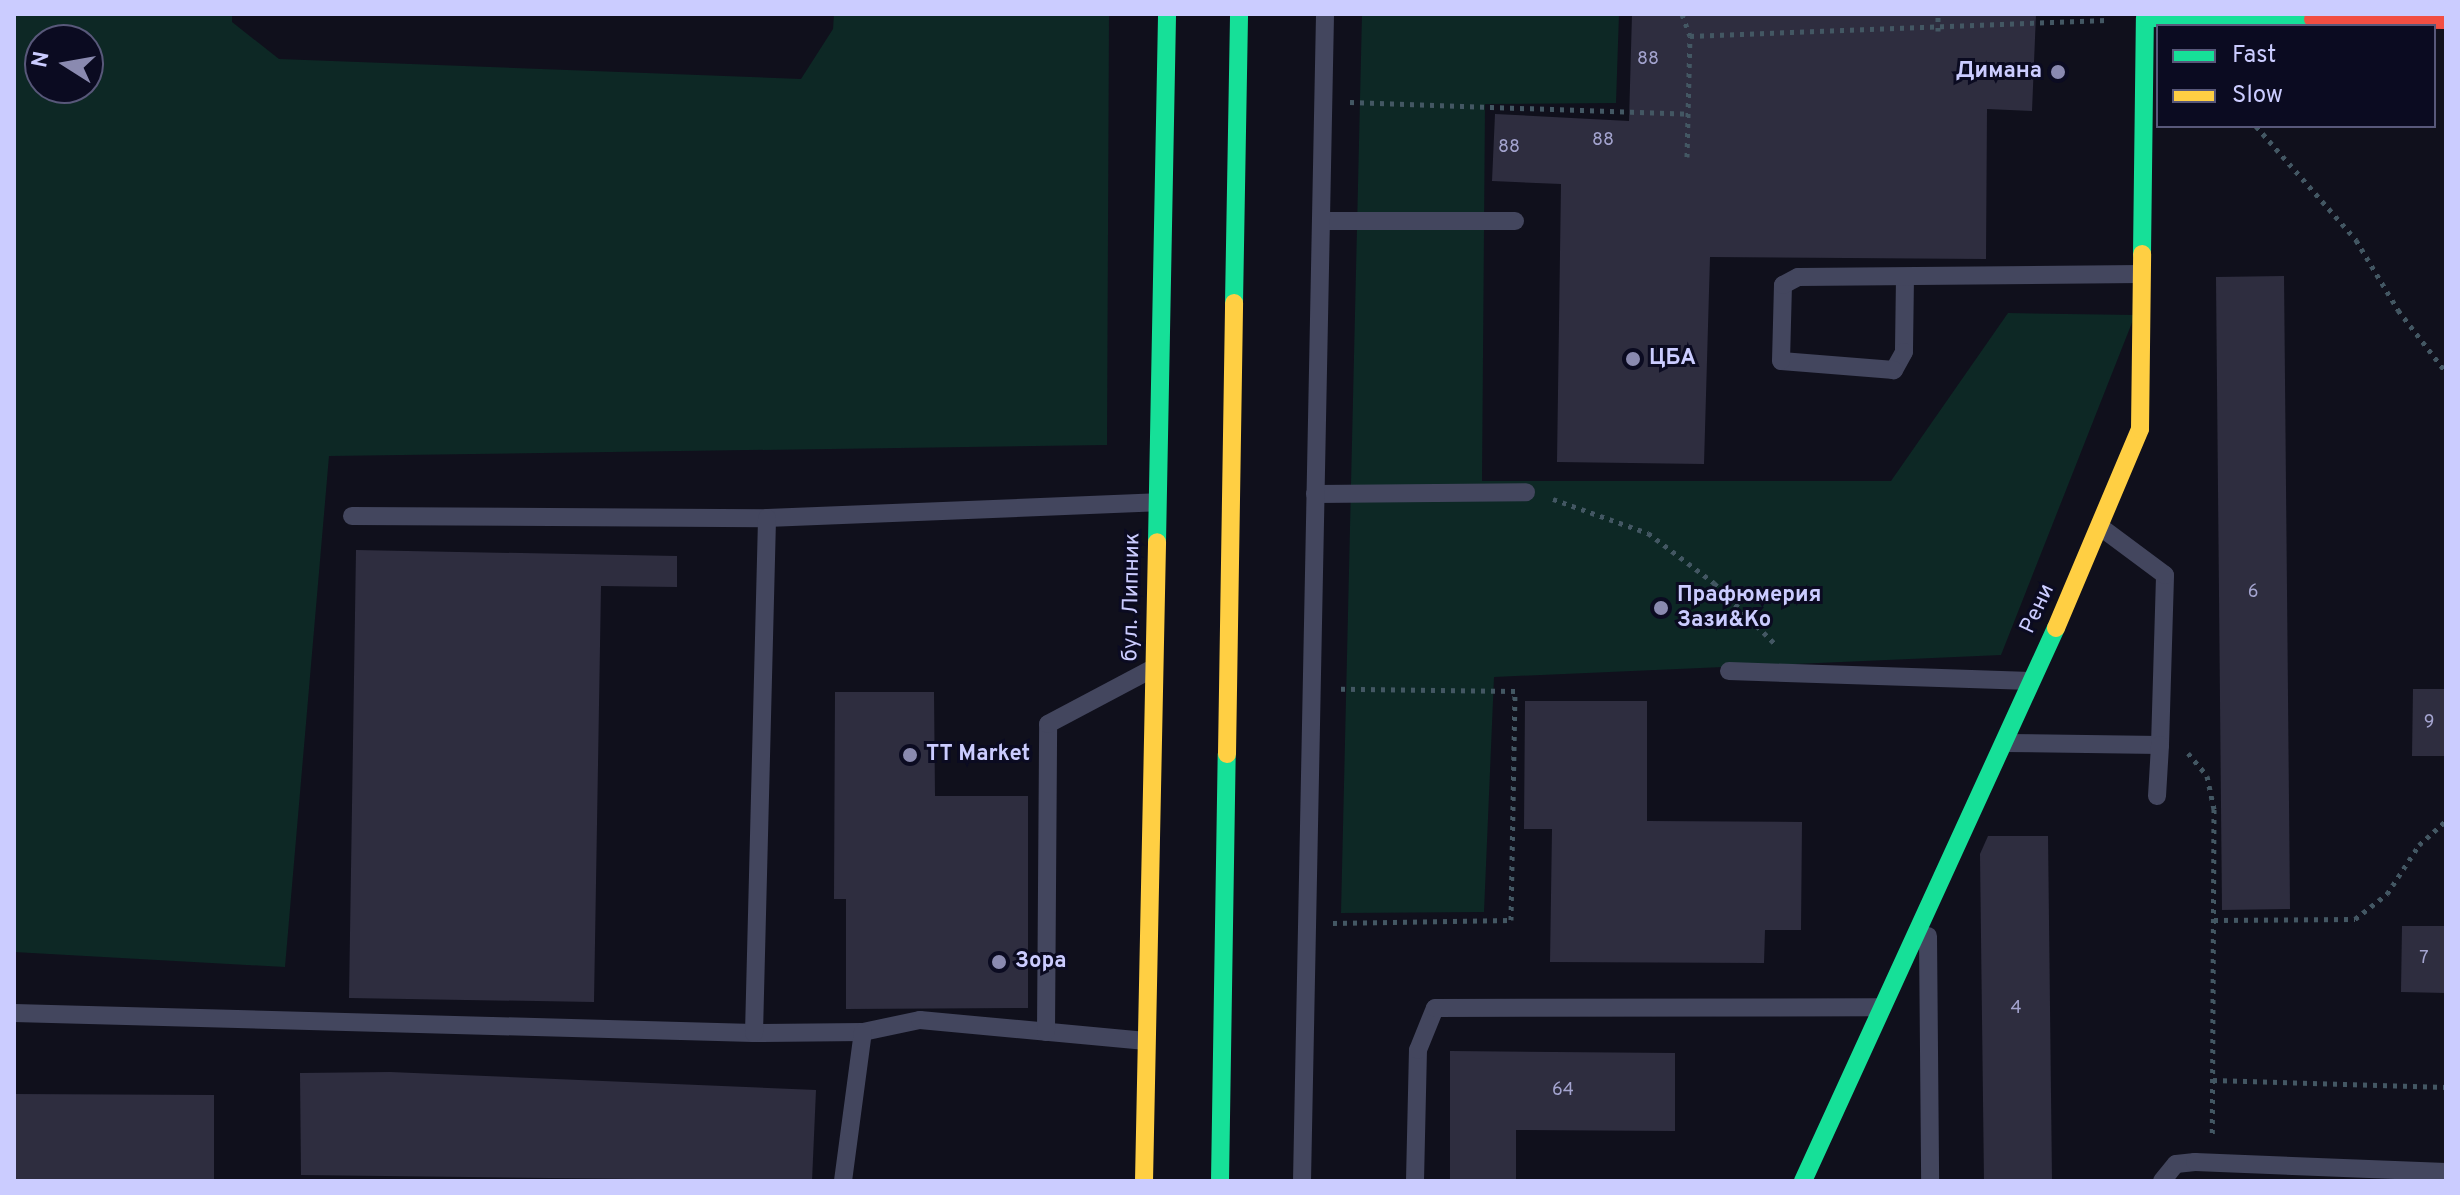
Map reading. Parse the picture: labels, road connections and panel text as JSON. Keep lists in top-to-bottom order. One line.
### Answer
{"streets":{"main road":["бул. Липник","Рени"]},"places":["Димана","ЦБА","Прафюмерия Зази&Ко","TT Market","Зора"],"house_numbers":["88","88","88","6","9","7","4","64"],"legend":["Fast","Slow"],"north":"left"}
